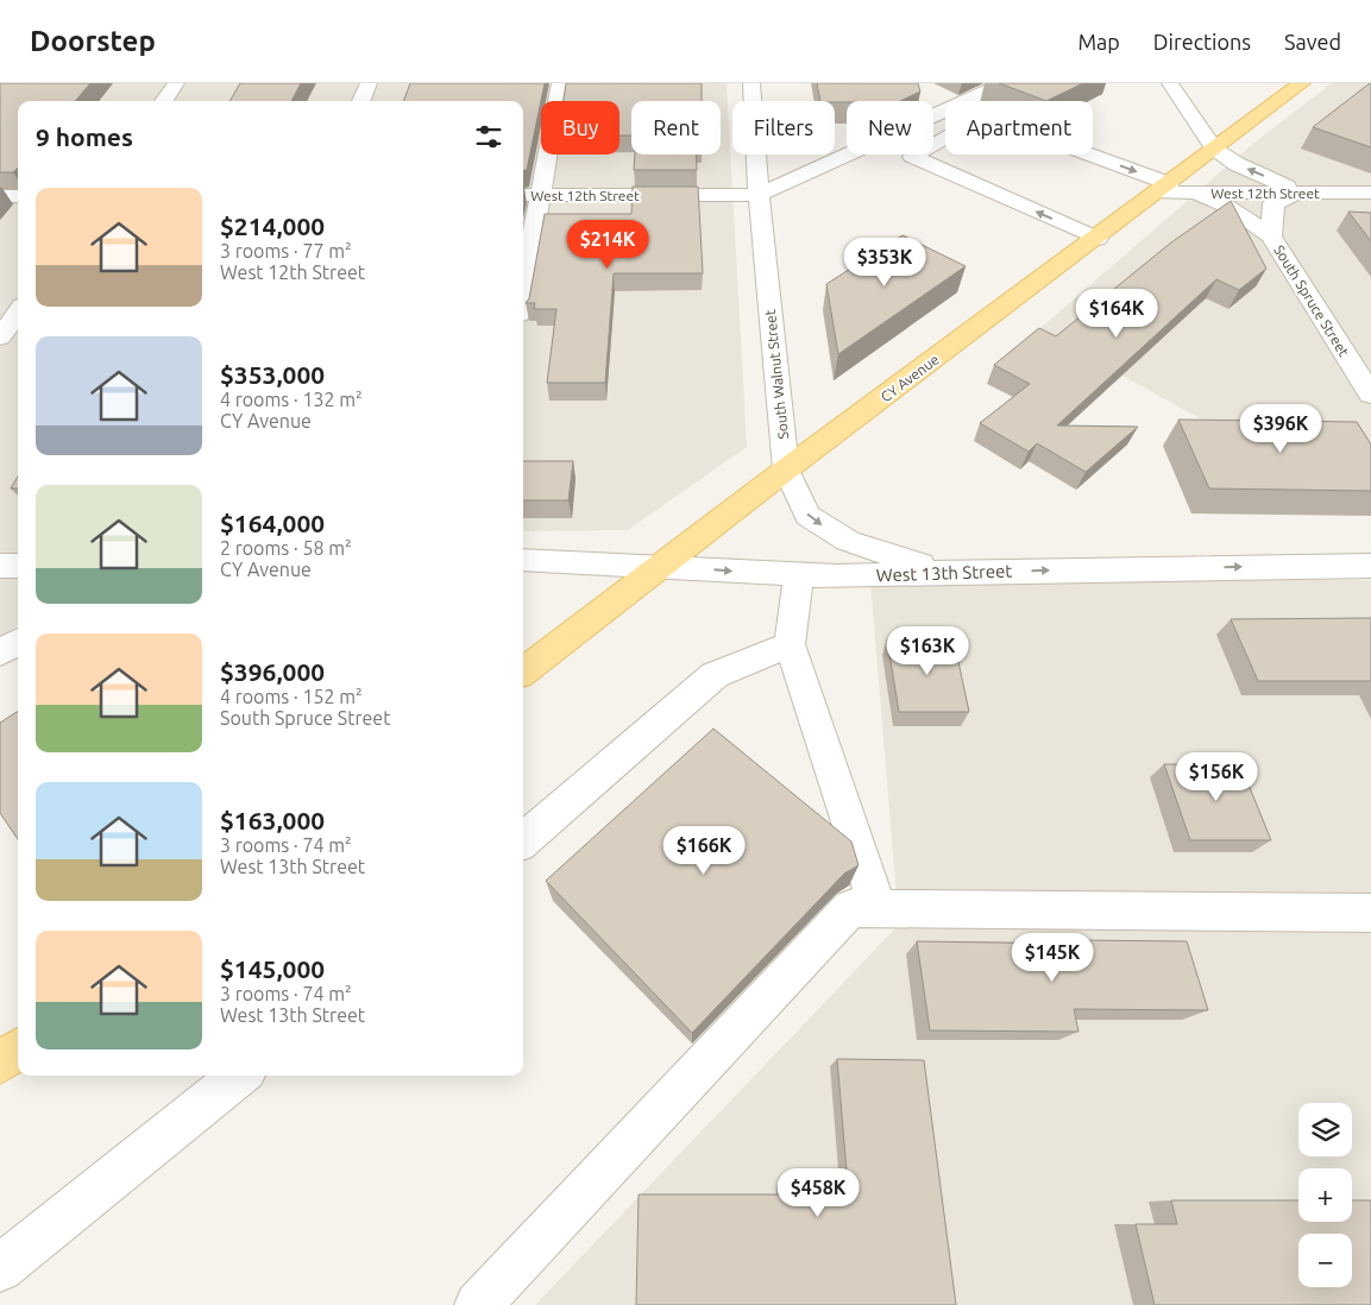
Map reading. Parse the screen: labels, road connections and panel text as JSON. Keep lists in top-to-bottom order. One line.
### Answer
{"streets":{"main road":["CY Avenue"],"street":["West 12th Street","South Spruce Street","South Walnut Street","West 13th Street"]},"crossings":[["West 12th Street","South Spruce Street"],["West 12th Street","South Walnut Street"],["West 12th Street","CY Avenue"],["South Spruce Street","CY Avenue"],["South Walnut Street","CY Avenue"],["South Walnut Street","West 13th Street"],["CY Avenue","West 13th Street"]],"one_way":["West 13th Street"],"page":{"header":"Doorstep","nav":["Map","Directions","Saved"],"chip":["Buy","Rent","Filters","New","Apartment"],"heading":"9 homes","list":[{"name":"$214,000","note":"3 rooms · 77 m² · West 12th Street"},{"name":"$353,000","note":"4 rooms · 132 m² · CY Avenue"},{"name":"$164,000","note":"2 rooms · 58 m² · CY Avenue"},{"name":"$396,000","note":"4 rooms · 152 m² · South Spruce Street"},{"name":"$163,000","note":"3 rooms · 74 m² · West 13th Street"},{"name":"$145,000","note":"3 rooms · 74 m² · West 13th Street"}],"price":["$214K","$353K","$164K","$396K","$163K","$156K","$166K","$145K","$458K"],"map_buttons":["+","−"]}}
